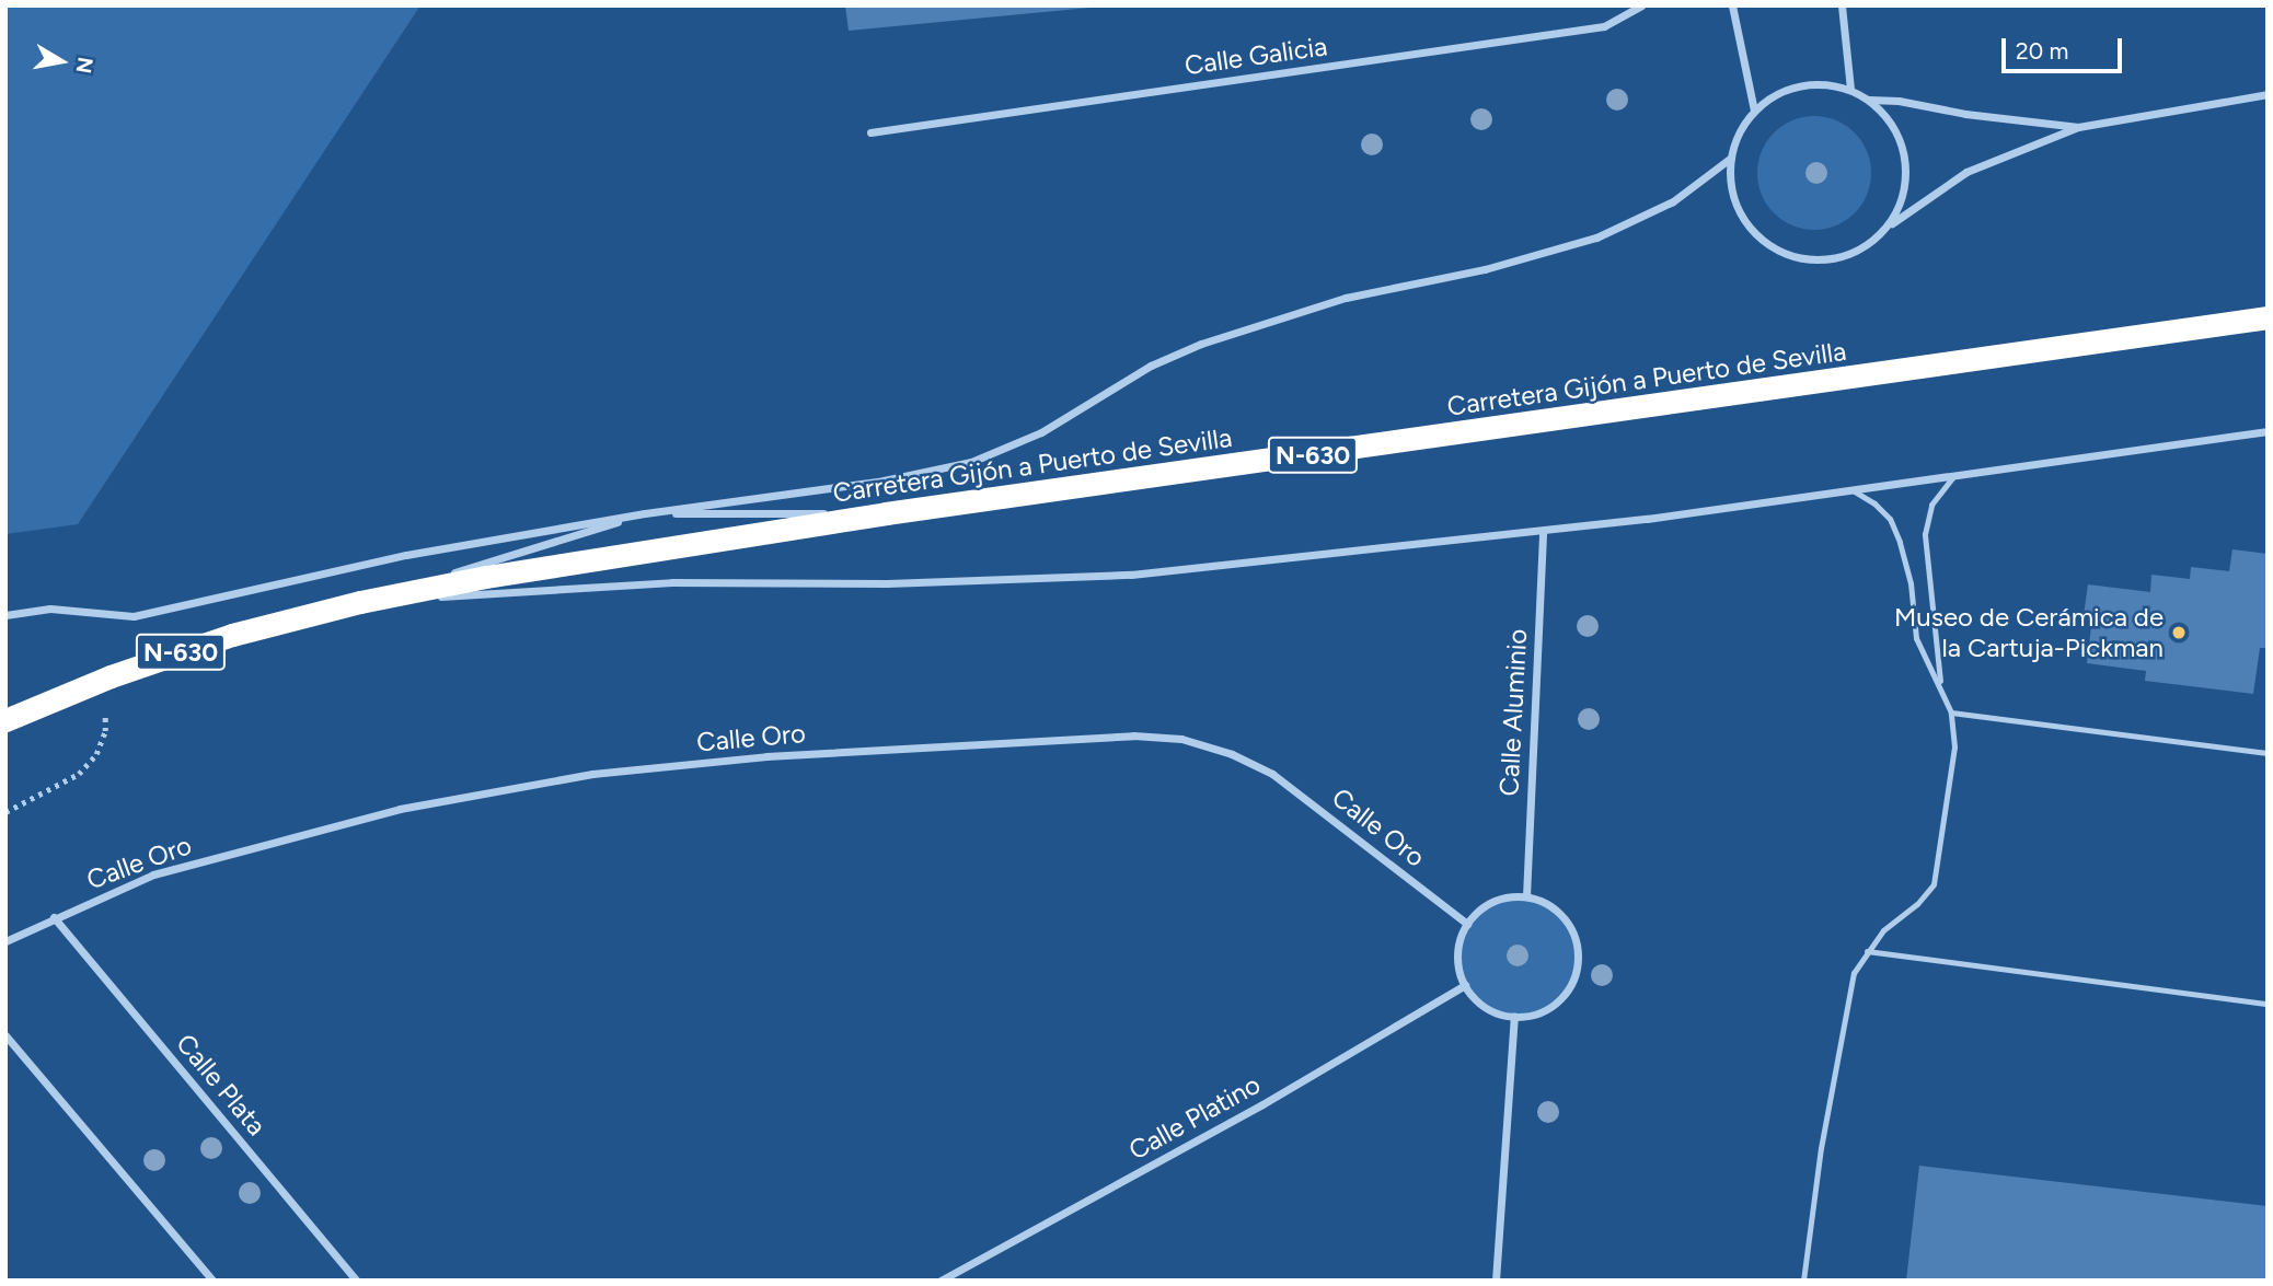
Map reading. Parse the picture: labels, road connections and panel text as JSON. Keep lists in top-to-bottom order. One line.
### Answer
{"streets":{"highway":["Carretera Gijón a Puerto de Sevilla","N-630"],"street":["Calle Galicia","Calle Aluminio","Calle Oro","Calle Plata","Calle Platino"]},"crossings":[["Calle Aluminio","Calle Oro"],["Calle Aluminio","Calle Platino"],["Calle Oro","Calle Plata"],["Calle Oro","Calle Platino"]],"places":["Museo de Cerámica de la Cartuja-Pickman"],"scale_bar":"20 m","north":"right"}
